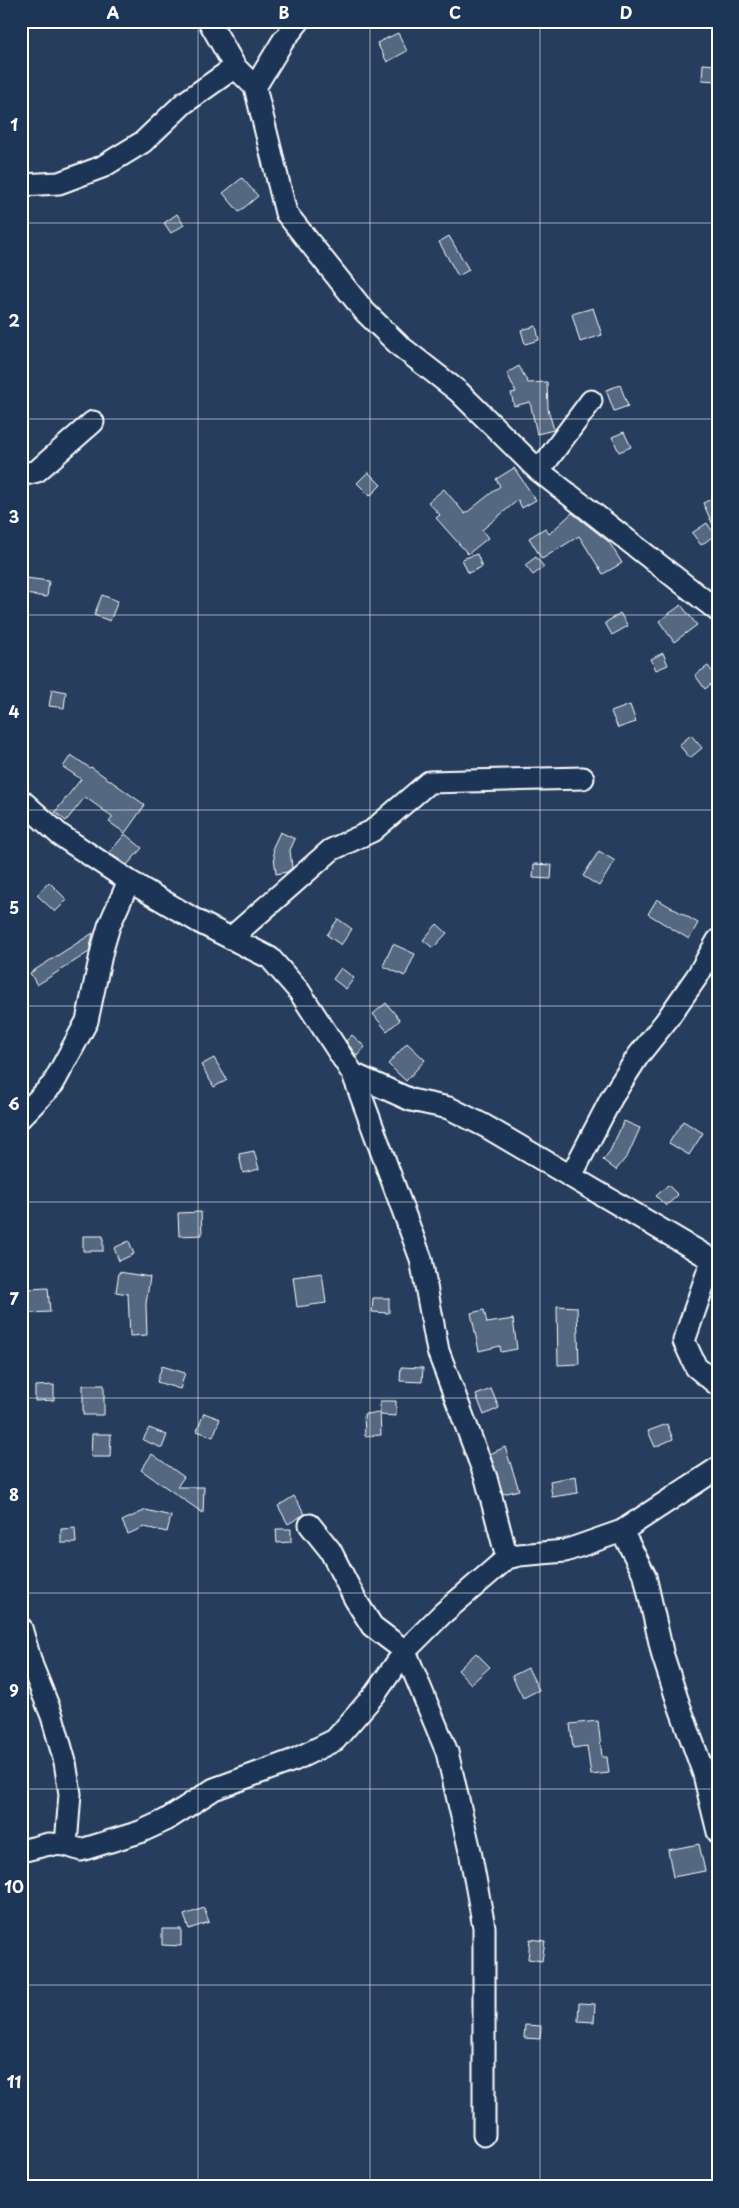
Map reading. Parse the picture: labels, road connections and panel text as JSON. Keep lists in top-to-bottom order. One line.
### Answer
{"grid":{"columns":["A","B","C","D"],"rows":["1","2","3","4","5","6","7","8","9","10","11"]}}
